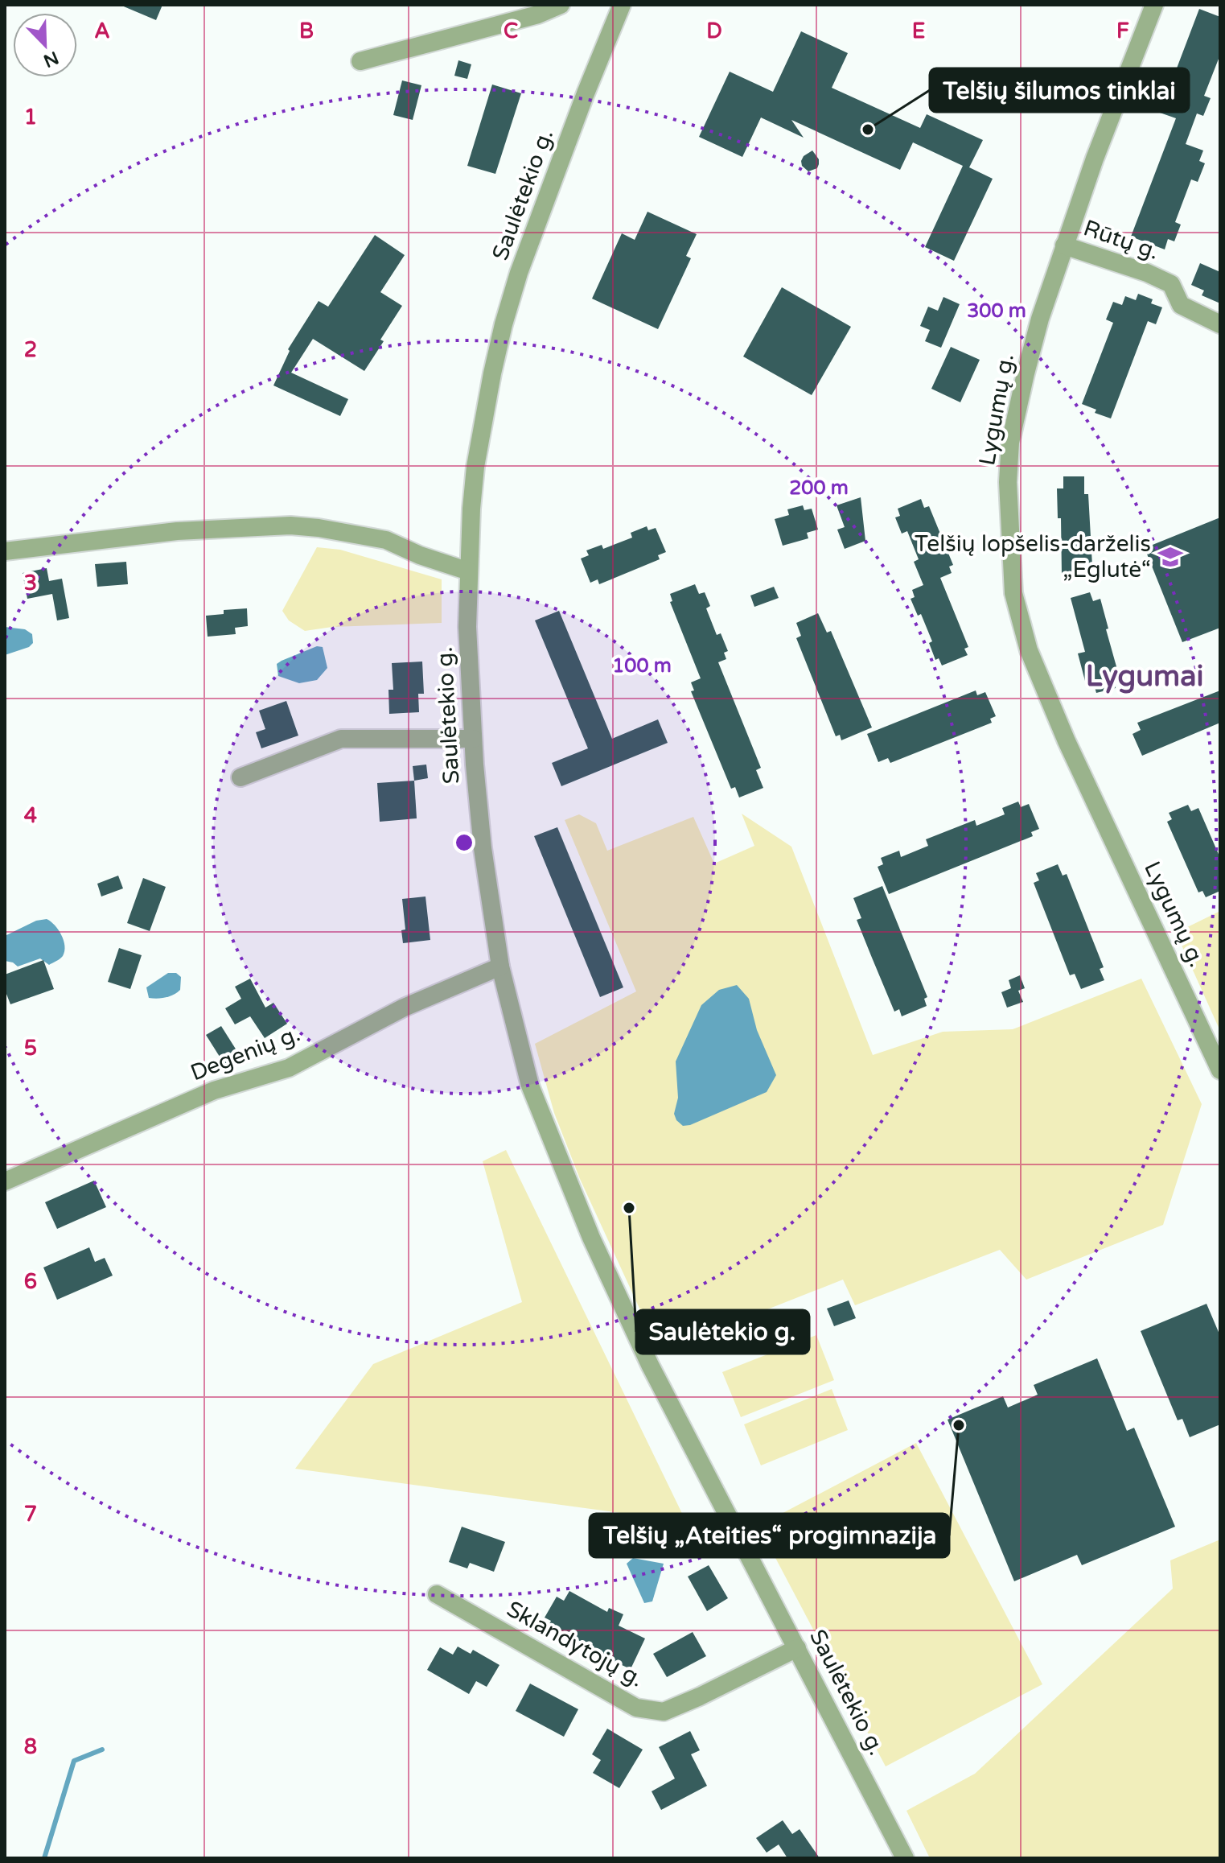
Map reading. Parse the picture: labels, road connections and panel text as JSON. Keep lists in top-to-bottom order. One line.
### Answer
{"streets":{"street":["Saulėtekio g.","Rūtų g.","Lygumų g.","Degenių g.","Sklandytojų g."]},"crossings":[["Saulėtekio g.","Degenių g."],["Saulėtekio g.","Sklandytojų g."],["Rūtų g.","Lygumų g."]],"districts":["Lygumai"],"places":{"other":["Telšių šilumos tinklai","Saulėtekio g.","Telšių „Ateities“ progimnazija"],"school or university":["Telšių lopšelis-darželis „Eglutė“"]},"north":"bottom right","grid":{"columns":["A","B","C","D","E","F"],"rows":["1","2","3","4","5","6","7","8"]},"rings":["300 m","200 m","100 m"]}
